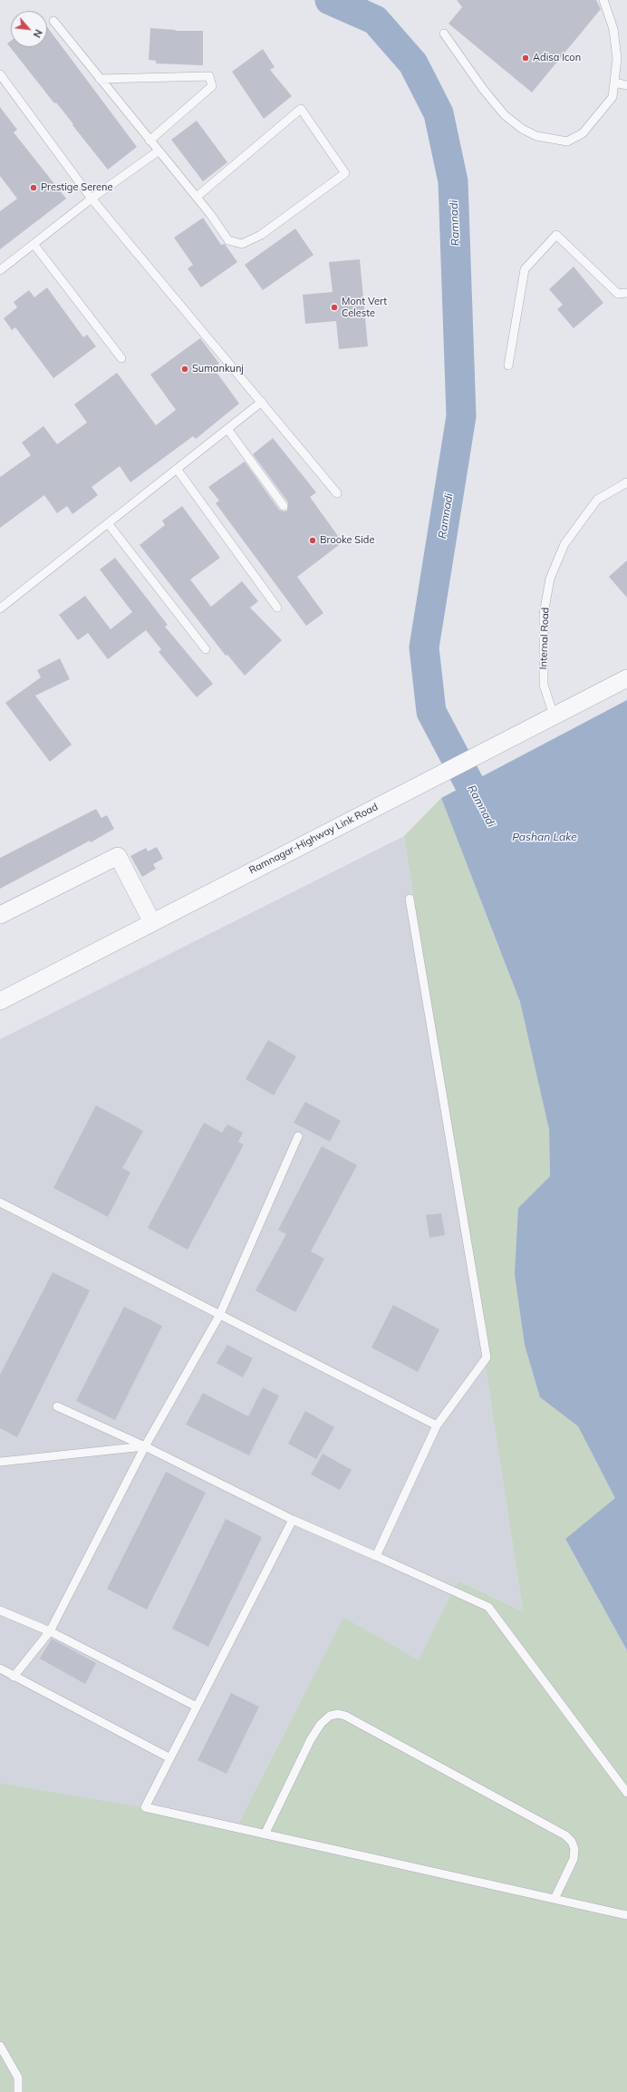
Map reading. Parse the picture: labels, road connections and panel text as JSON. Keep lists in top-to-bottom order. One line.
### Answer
{"streets":{"street":["Ramnagar-Highway Link Road"],"lane":["Internal Road"]},"crossings":[["Internal Road","Ramnagar-Highway Link Road"]],"water":["Ramnadi","Pashan Lake"],"places":["Adisa Icon","Prestige Serene","Mont Vert Celeste","Sumankunj","Brooke Side"],"north":"bottom right"}
